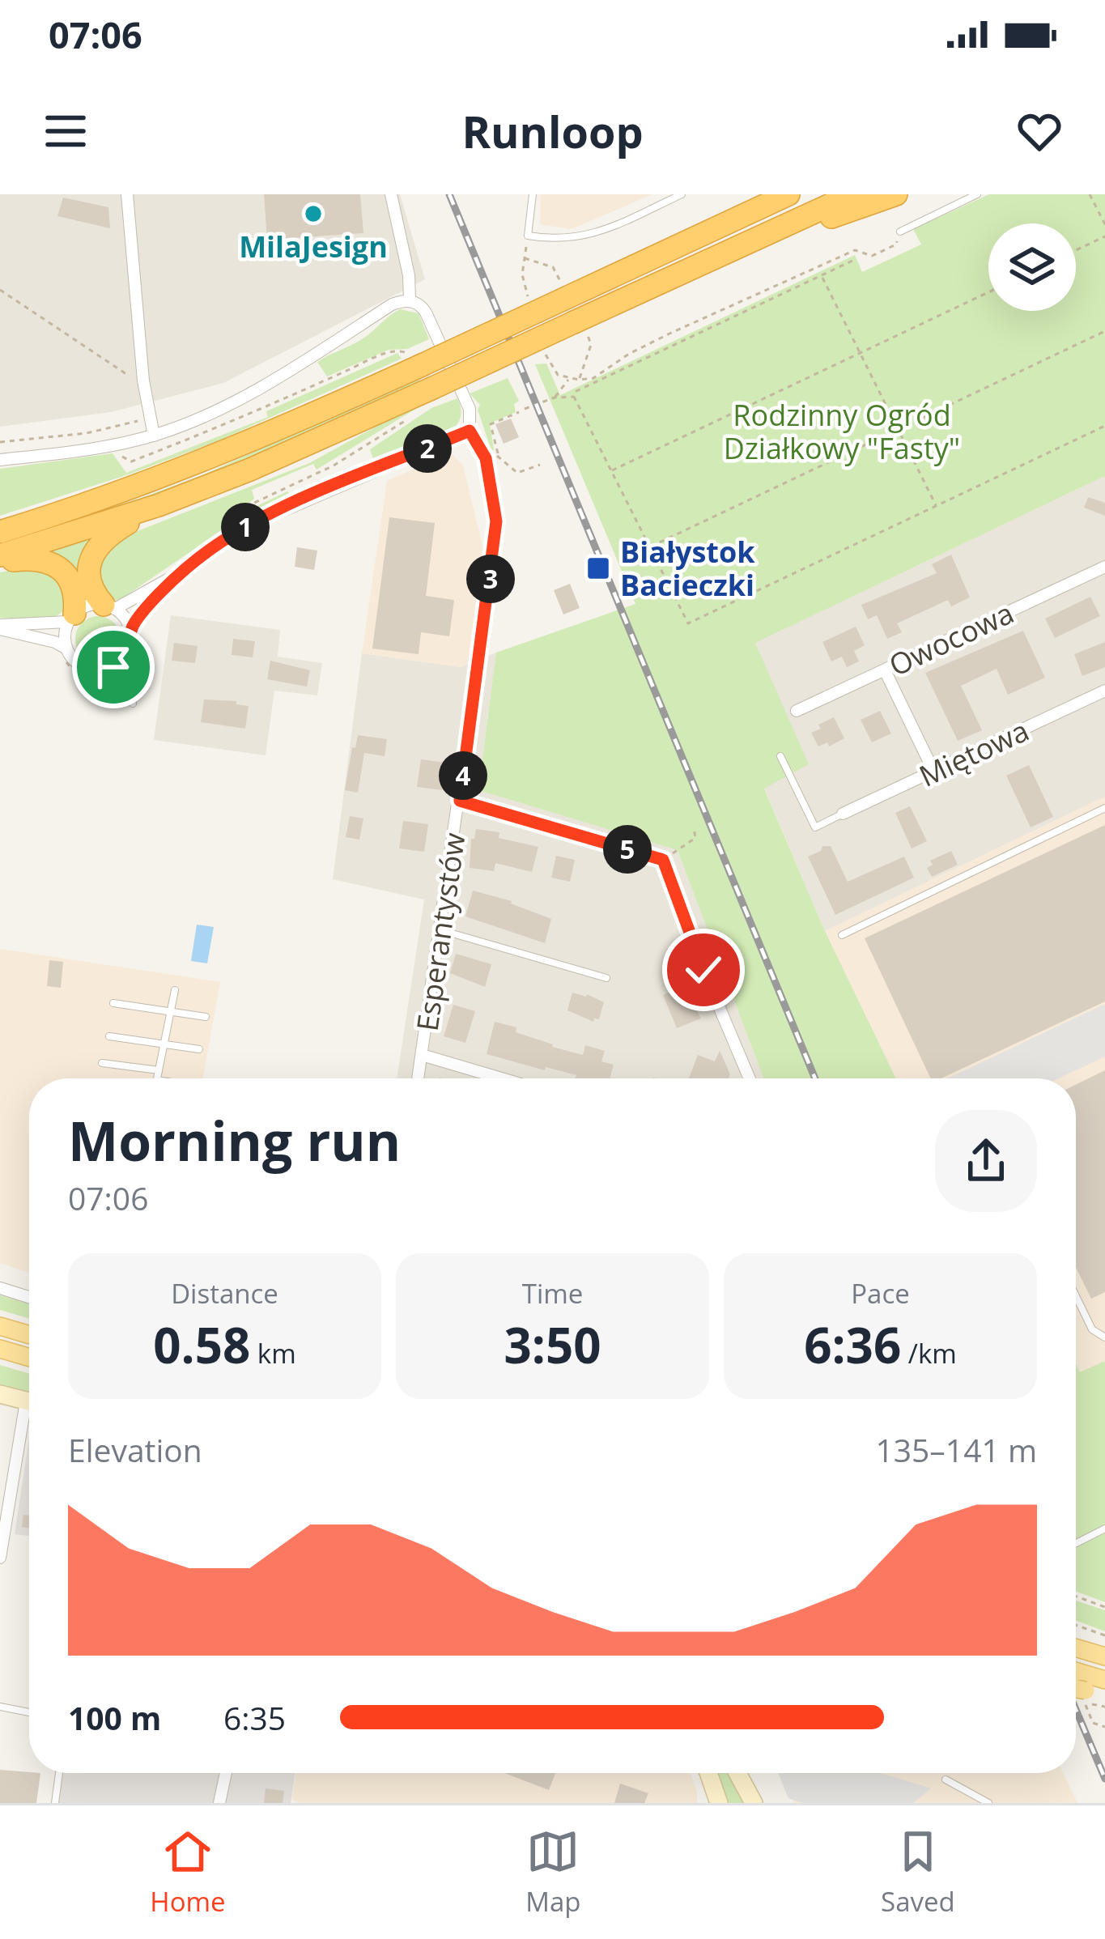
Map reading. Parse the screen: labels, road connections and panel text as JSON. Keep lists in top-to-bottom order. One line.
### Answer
{"streets":{"street":["Owocowa","Miętowa","Esperantystów"]},"parks":["Rodzinny Ogród Działkowy \"Fasty\""],"places":{"other":["MilaJesign"],"transit":["Białystok Bacieczki"]},"page":{"status":"07:06","header":"Runloop","pins":["2","1","3","4","5"],"heading":["Morning run","07:06"],"stats":[["Distance","0.58 km"],["Time","3:50"],["Pace","6:36 /km"]],"chart":["Elevation","135–141 m"],"list":[{"name":"100 m","note":"6:35"}],"tabs":["Home","Map","Saved"]}}
